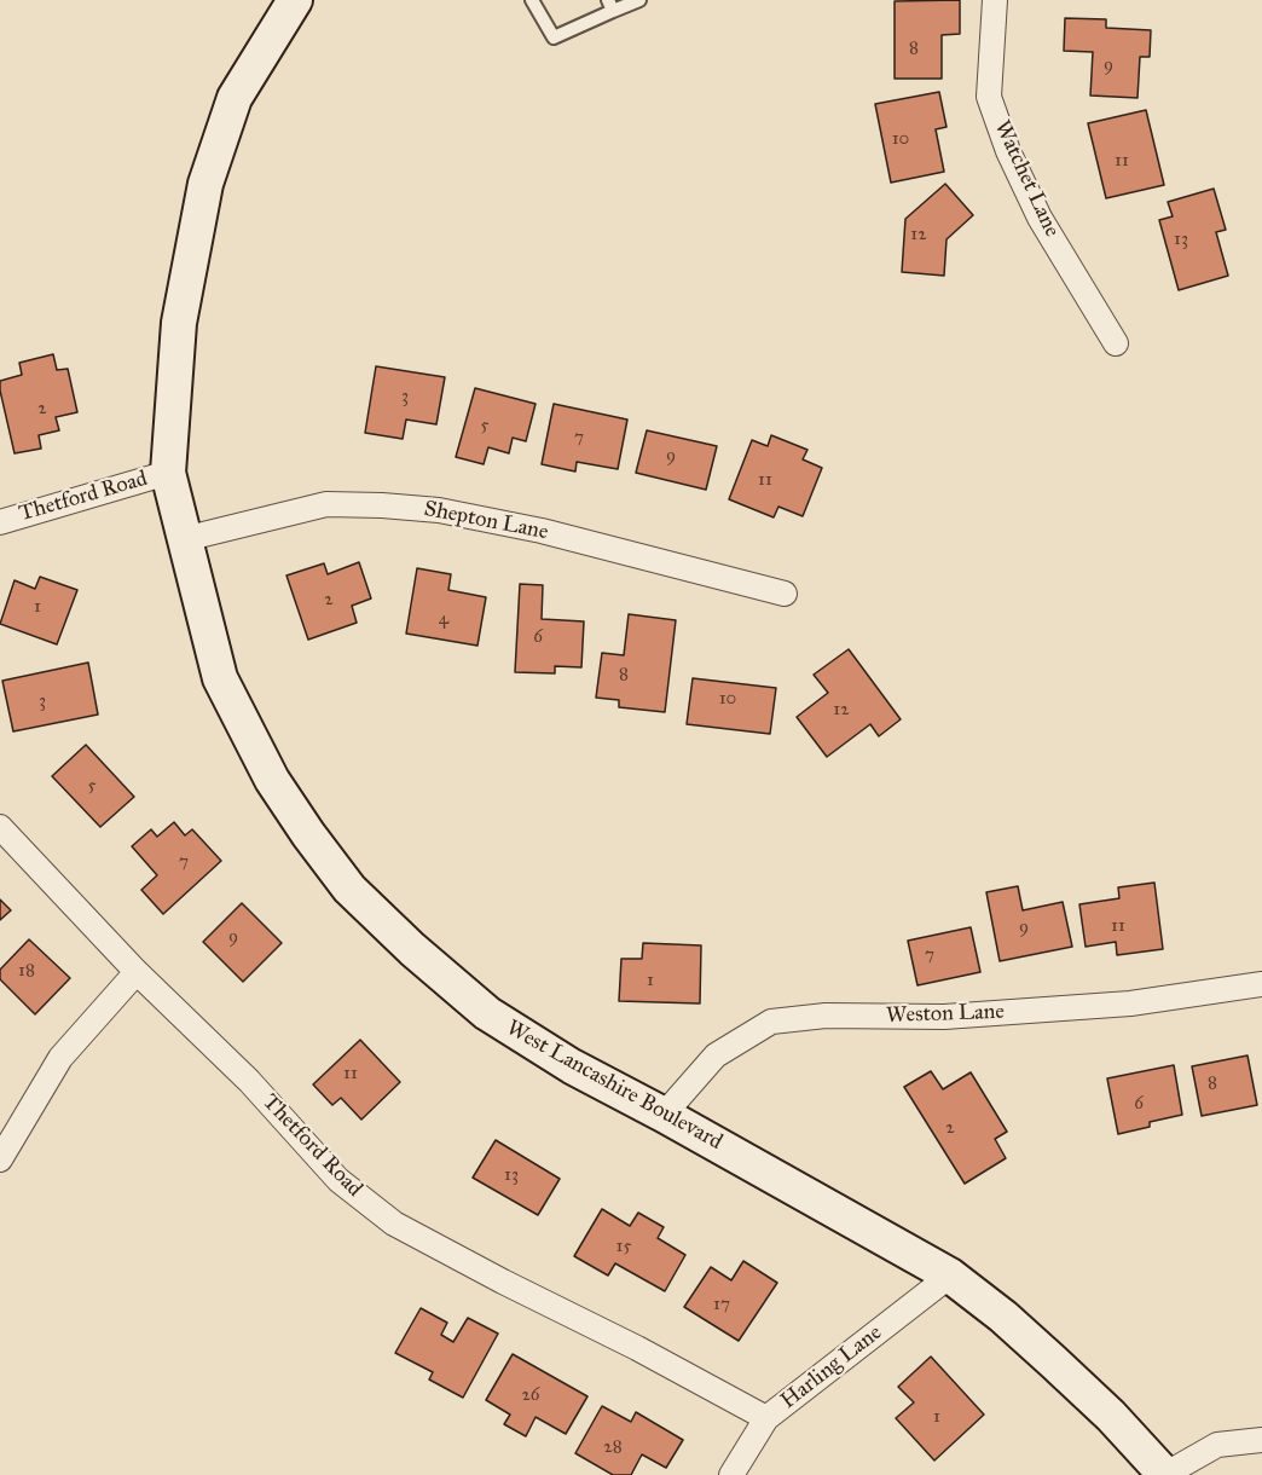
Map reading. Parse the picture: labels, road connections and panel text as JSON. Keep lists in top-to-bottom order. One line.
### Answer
{"streets":{"main road":["West Lancashire Boulevard"],"street":["Watchet Lane","Thetford Road","Shepton Lane","Weston Lane","Harling Lane"]},"crossings":[["Thetford Road","West Lancashire Boulevard"],["Thetford Road","Harling Lane"],["Shepton Lane","West Lancashire Boulevard"],["Weston Lane","West Lancashire Boulevard"],["West Lancashire Boulevard","Harling Lane"]],"house_numbers":["8","9","10","11","12","13","3","2","5","7","9","11","2","1","4","6","8","10","3","12","5","7","11","9","9","7","18","1","11","8","6","2","13","15","17","26","1","28"]}
